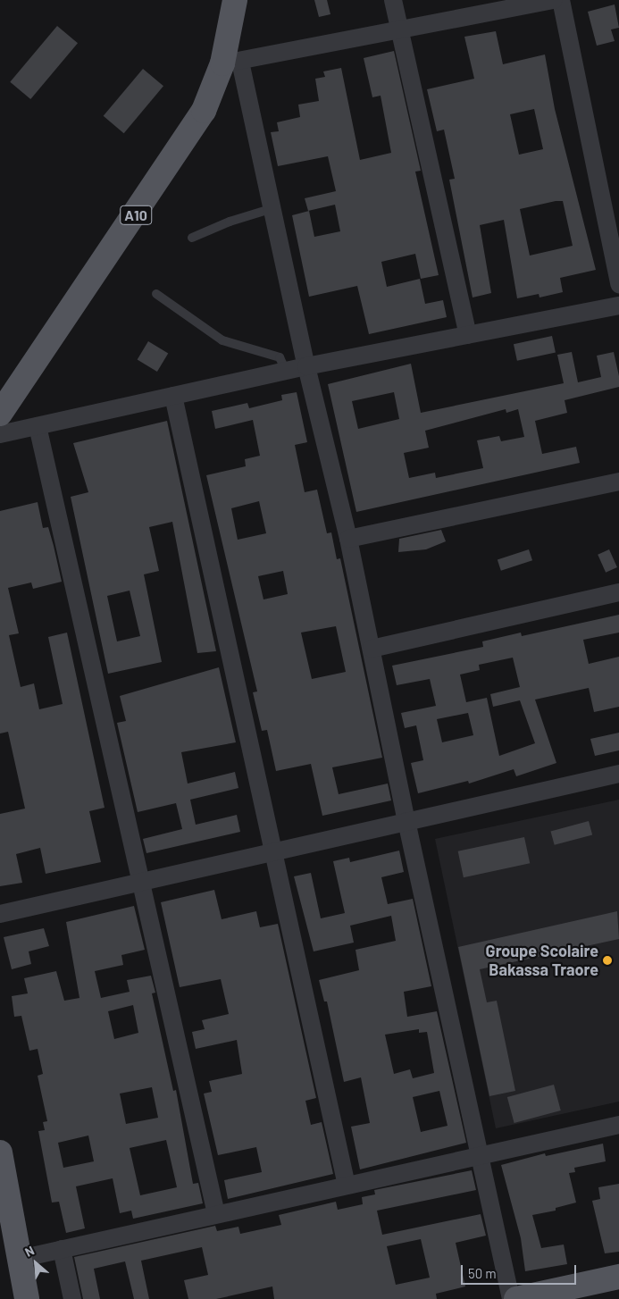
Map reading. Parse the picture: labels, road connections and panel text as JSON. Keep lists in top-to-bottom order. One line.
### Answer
{"streets":{"main road":["A10"]},"places":["Groupe Scolaire Bakassa Traore"],"scale_bar":"50 m","north":"top left"}
